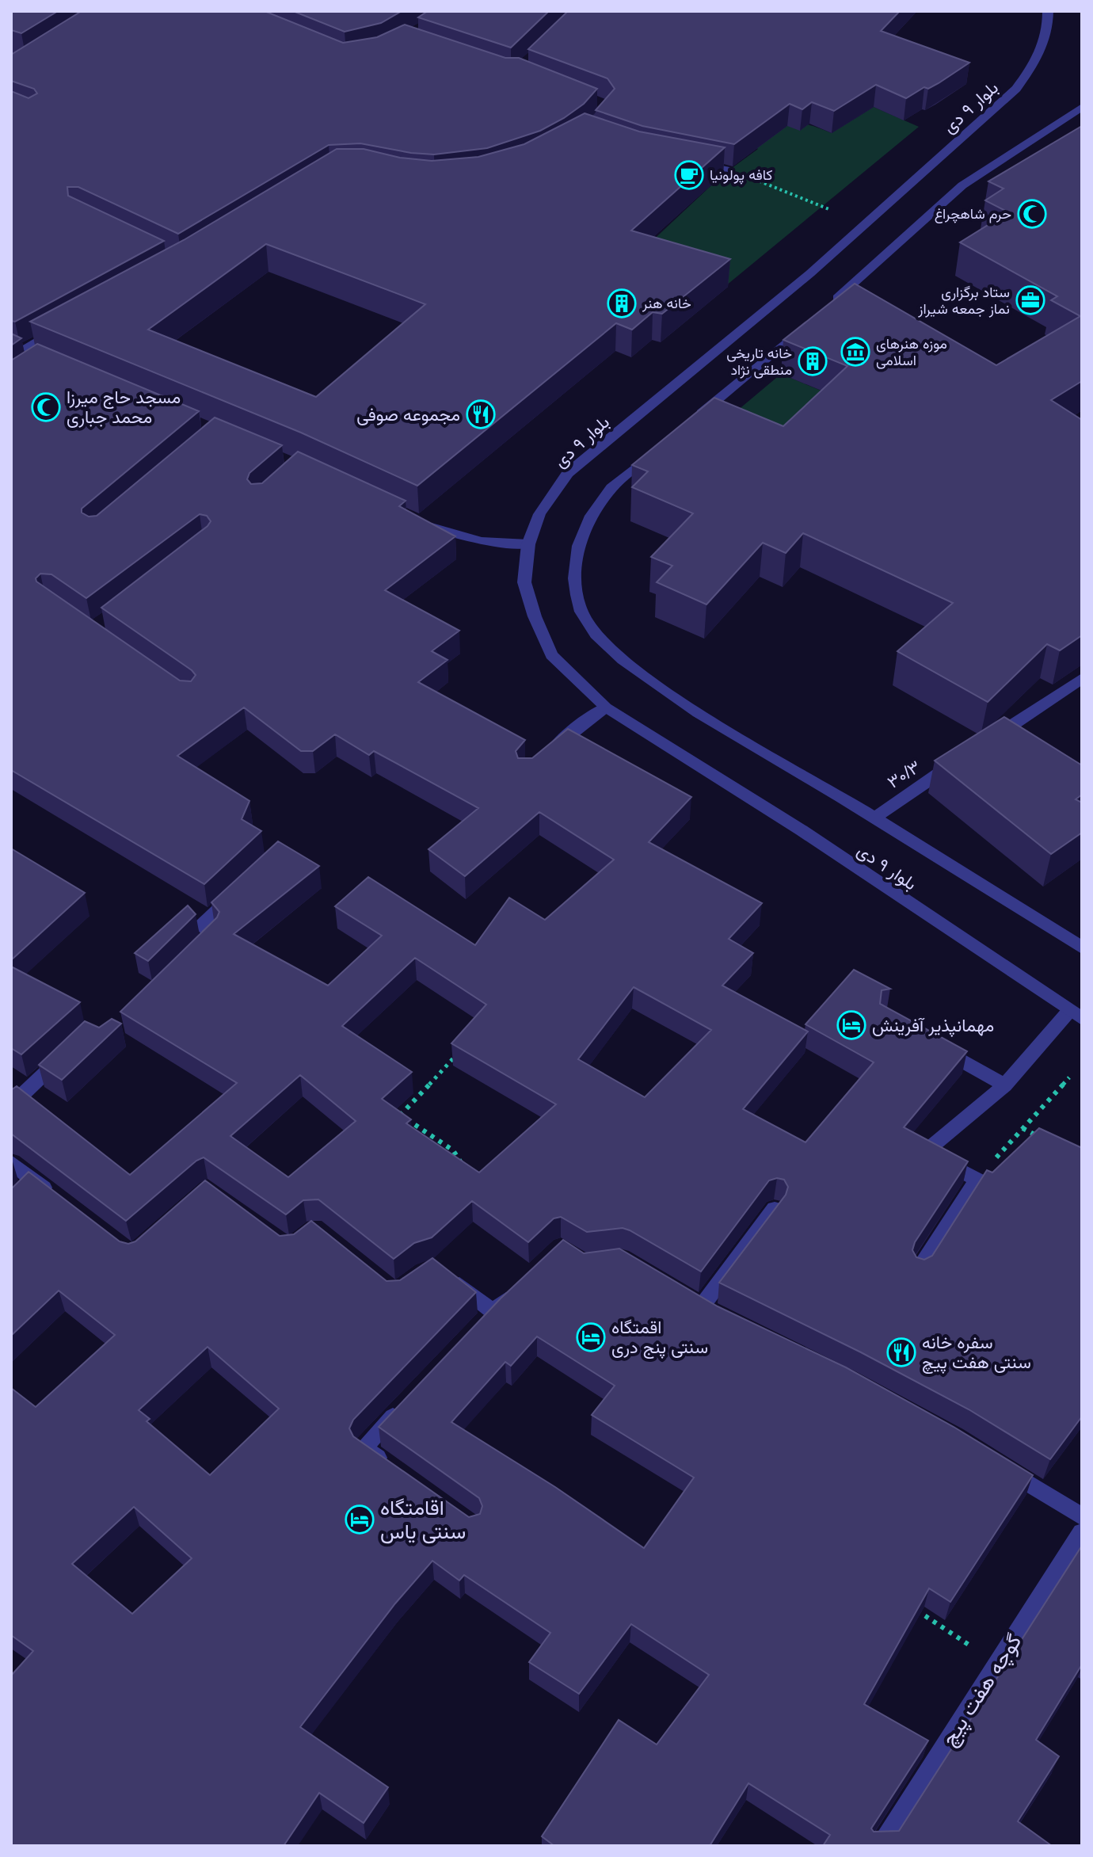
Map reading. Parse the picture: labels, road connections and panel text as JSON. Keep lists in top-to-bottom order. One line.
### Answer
{"streets":{"street":["بلوار ۹ دی","۳۰/۳","گوچه هفت پیچ"]},"crossings":[["بلوار ۹ دی","۳۰/۳"]],"places":{"cafe":["کافه پولونیا"],"mosque":["حرم شاهچراغ","مسجد حاج میرزا محمد جباری"],"office":["ستاد برگزاری نماز جمعه شیراز"],"building":["خانه هنر","خانه تاریخی منطقی نژاد"],"museum":["موزه هنرهای اسلامی"],"restaurant":["مجموعه صوفی","سفره خانه سنتی هفت پیچ"],"hotel":["مهمانپذیر آفرینش","اقمتگاه سنتی پنج دری","اقامتگاه سنتی یاس"]}}
